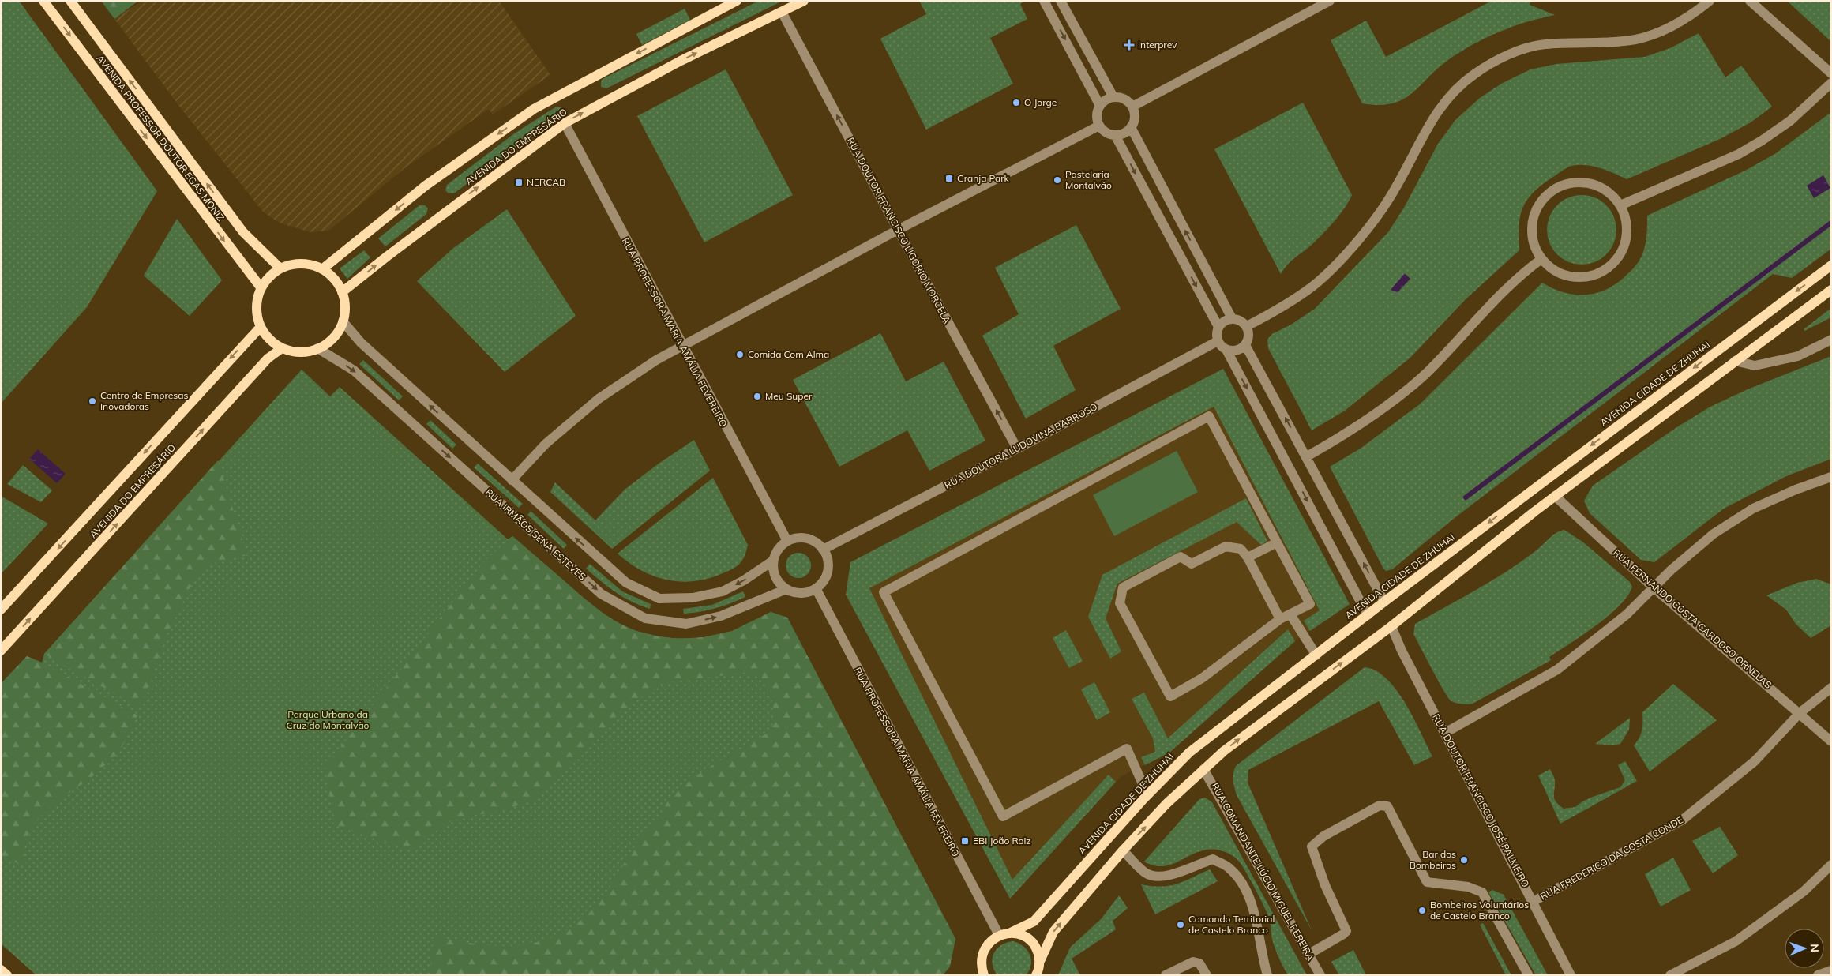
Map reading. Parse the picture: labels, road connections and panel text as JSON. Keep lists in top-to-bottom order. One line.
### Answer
{"streets":{"main road":["AVENIDA PROFESSOR DOUTOR EGAS MONIZ","AVENIDA DO EMPRESÁRIO","AVENIDA CIDADE DE ZHUHAI"],"street":["RUA DOUTOR FRANCISCO LIGÓRIO MORCELA","RUA PROFESSORA MARIA AMÁLIA FEVEREIRO","RUA DOUTORA LUDOVINA BARROSO","RUA IRMÃOS SENA ESTEVES","RUA FERNANDO COSTA CARDOSO ORNELAS","RUA DOUTOR FRANCISCO JOSÉ PALMEIRO","RUA FREDERICO DA COSTA CONDE","RUA COMANDANTE LÚCIO MIGUEL PEREIRA"]},"crossings":[["AVENIDA PROFESSOR DOUTOR EGAS MONIZ","AVENIDA DO EMPRESÁRIO"],["AVENIDA PROFESSOR DOUTOR EGAS MONIZ","RUA IRMÃOS SENA ESTEVES"],["AVENIDA DO EMPRESÁRIO","RUA DOUTOR FRANCISCO LIGÓRIO MORCELA"],["AVENIDA DO EMPRESÁRIO","RUA PROFESSORA MARIA AMÁLIA FEVEREIRO"],["AVENIDA DO EMPRESÁRIO","RUA IRMÃOS SENA ESTEVES"],["RUA DOUTOR FRANCISCO LIGÓRIO MORCELA","RUA DOUTORA LUDOVINA BARROSO"],["RUA PROFESSORA MARIA AMÁLIA FEVEREIRO","RUA DOUTORA LUDOVINA BARROSO"],["RUA PROFESSORA MARIA AMÁLIA FEVEREIRO","RUA IRMÃOS SENA ESTEVES"],["RUA DOUTORA LUDOVINA BARROSO","RUA IRMÃOS SENA ESTEVES"],["RUA FERNANDO COSTA CARDOSO ORNELAS","RUA FREDERICO DA COSTA CONDE"],["RUA DOUTOR FRANCISCO JOSÉ PALMEIRO","RUA FREDERICO DA COSTA CONDE"]],"one_way":["RUA DOUTOR FRANCISCO LIGÓRIO MORCELA"],"parks":["Parque Urbano da Cruz do Montalvão"],"places":{"health":["Interprev"],"other":["O Jorge","Pastelaria Montalvão","Comida Com Alma","Meu Super","Centro de Empresas Inovadoras","Bar dos Bombeiros","Bombeiros Voluntários de Castelo Branco","Comando Territorial de Castelo Branco"],"transit":["Granja Park","NERCAB","EBI João Roiz"]},"north":"right"}
